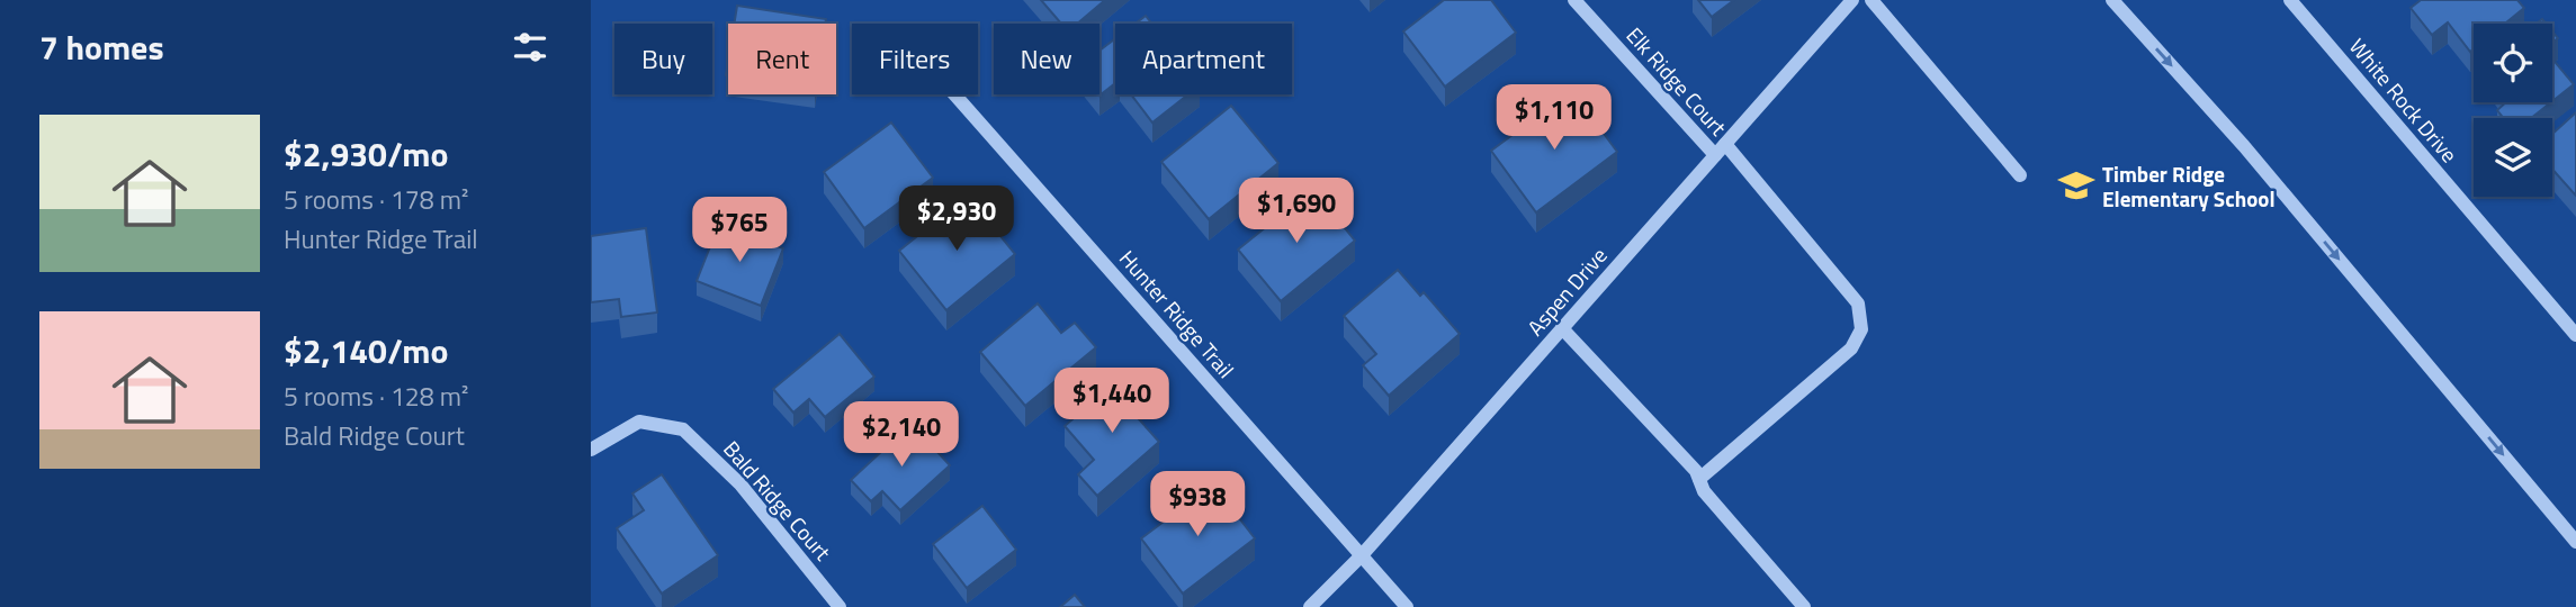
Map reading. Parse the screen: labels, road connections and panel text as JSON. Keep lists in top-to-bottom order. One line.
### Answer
{"streets":{"street":["Elk Ridge Court","White Rock Drive","Aspen Drive","Hunter Ridge Trail","Bald Ridge Court"]},"crossings":[["Elk Ridge Court","Aspen Drive"],["Aspen Drive","Hunter Ridge Trail"]],"places":{"school or university":["Timber Ridge Elementary School"]},"page":{"heading":"7 homes","chip":["Buy","Rent","Filters","New","Apartment"],"price":["$1,110","$1,690","$2,930","$765","$1,440","$2,140","$938"],"list":[{"name":"$2,930/mo","note":"5 rooms · 178 m² · Hunter Ridge Trail"},{"name":"$2,140/mo","note":"5 rooms · 128 m² · Bald Ridge Court"}]}}
